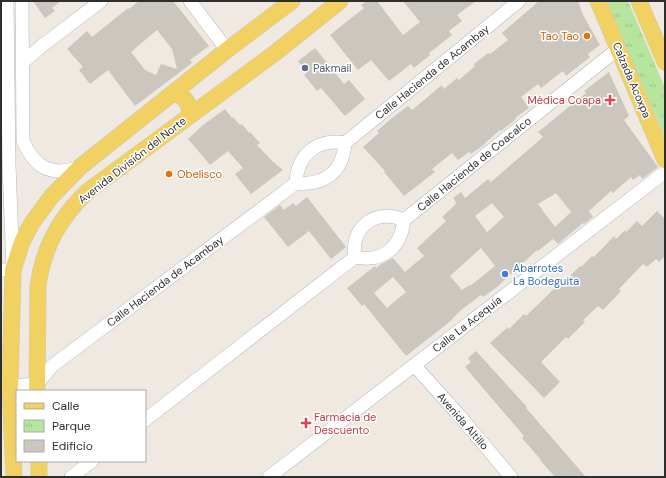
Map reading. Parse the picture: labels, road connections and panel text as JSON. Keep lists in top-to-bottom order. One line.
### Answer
{"streets":{"main road":["Calzada Acoxpa","Avenida División del Norte"],"street":["Calle Hacienda de Acambay","Calle Hacienda de Coacalco","Calle La Acequia","Avenida Altillo"]},"crossings":[["Calle Hacienda de Acambay","Avenida División del Norte"],["Calzada Acoxpa","Calle Hacienda de Coacalco"],["Calle La Acequia","Avenida Altillo"]],"places":{"other":["Tao Tao","Pakmail","Obelisco","Abarrotes La Bodeguita"],"health":["Médica Coapa","Farmacia de Descuento"]},"legend":["Calle","Parque","Edificio"]}
